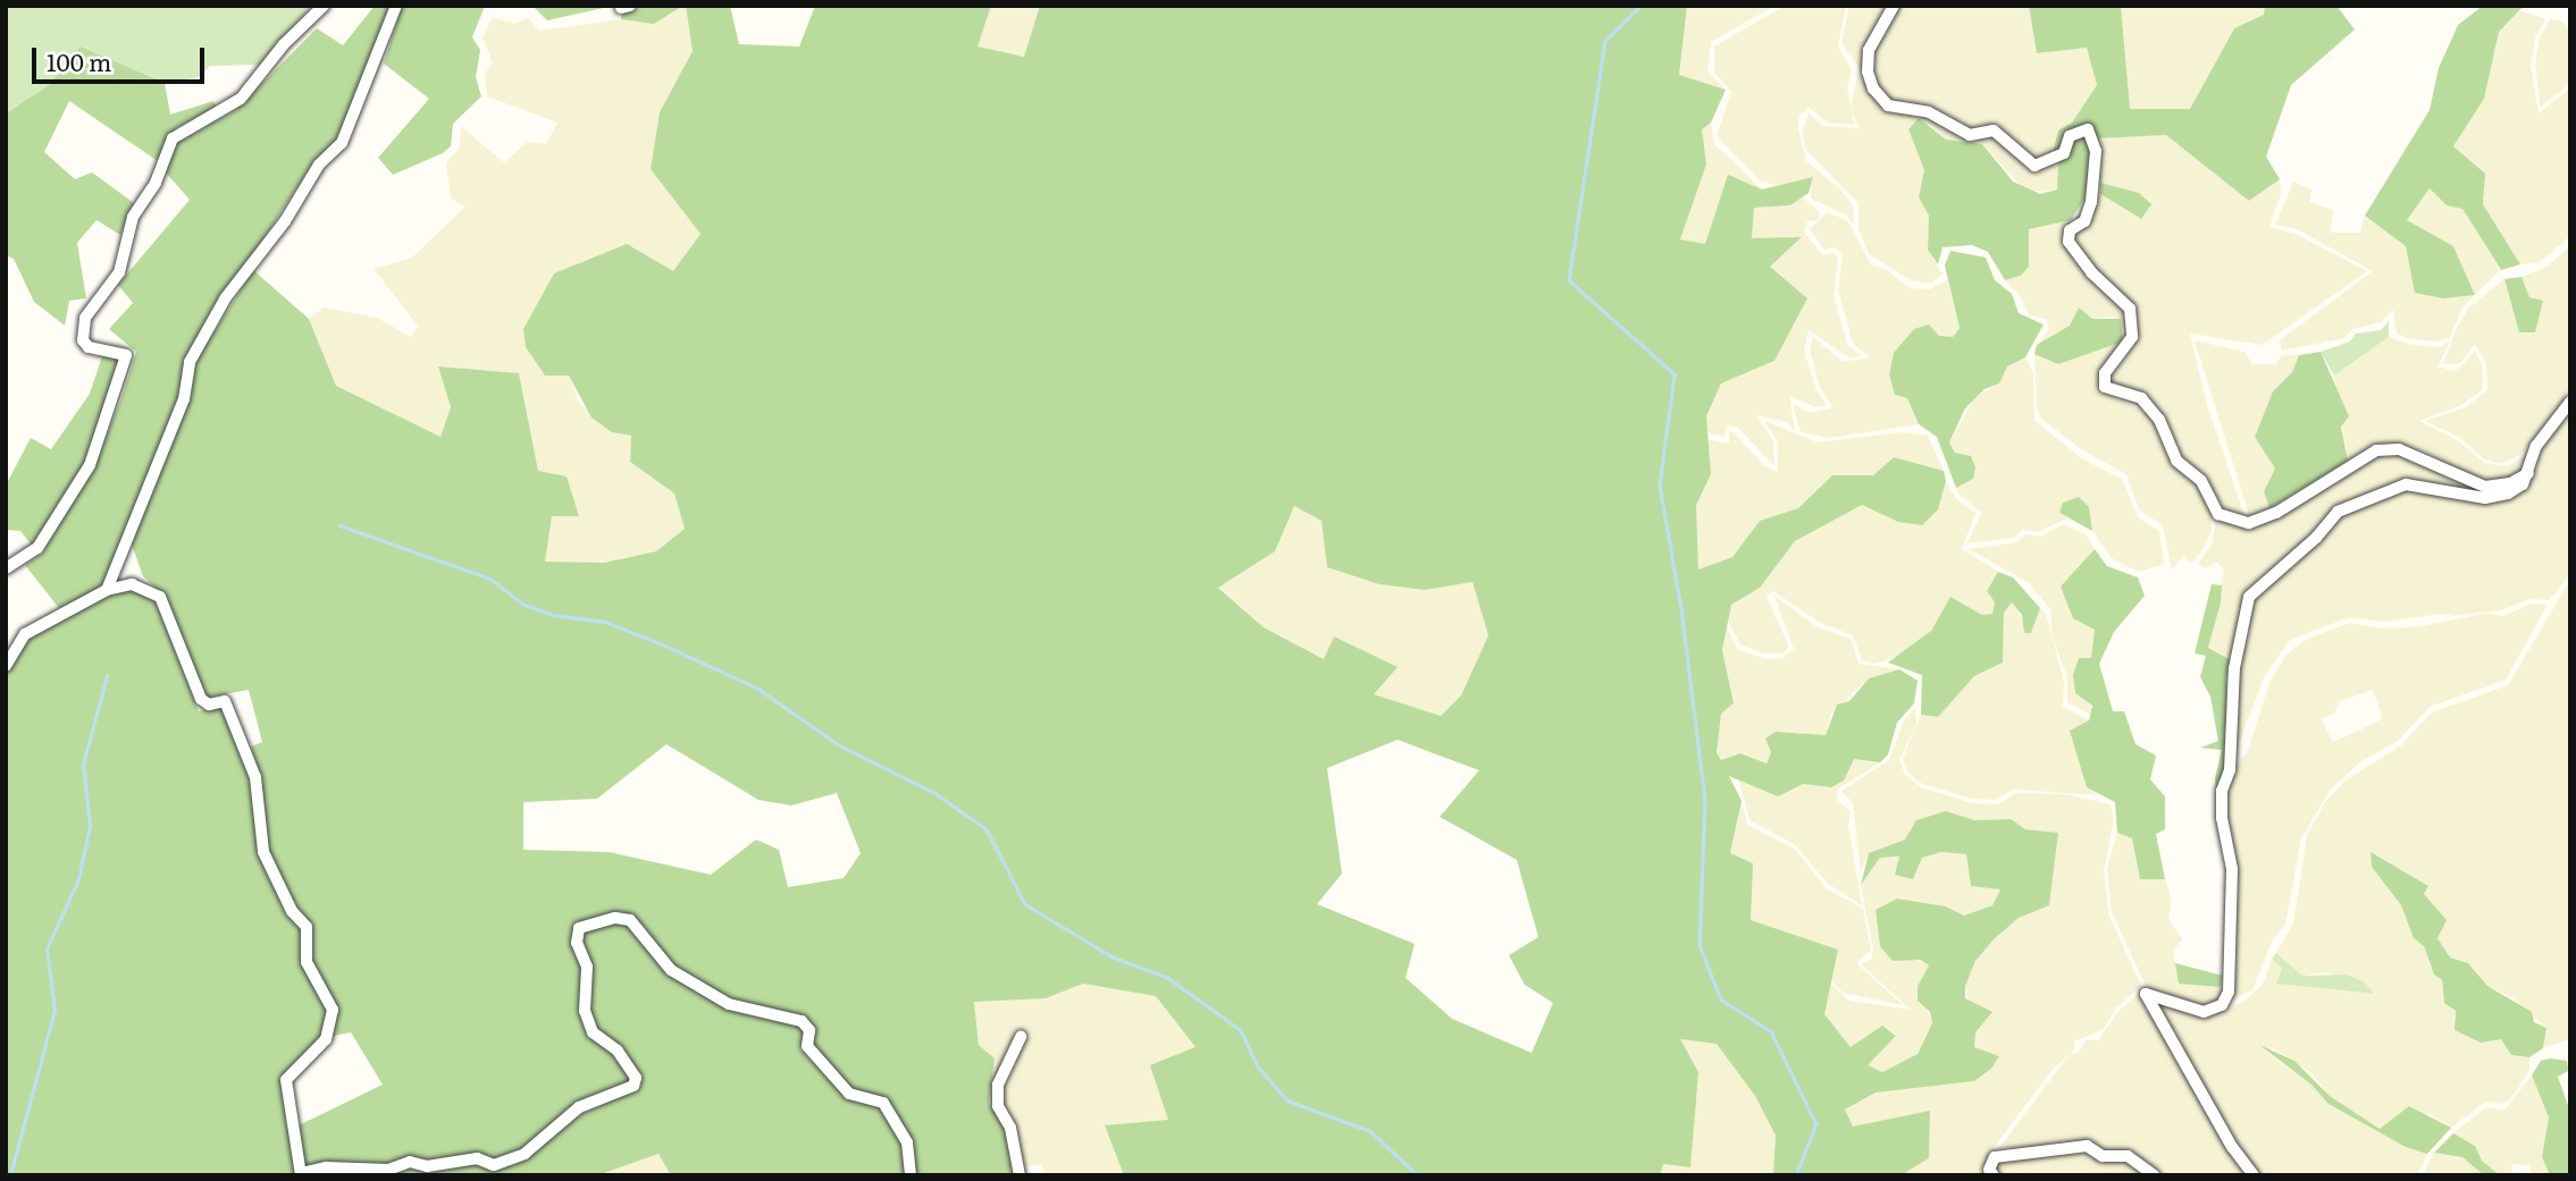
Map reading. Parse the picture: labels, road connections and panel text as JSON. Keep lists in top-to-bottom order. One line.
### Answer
{"scale_bar":"100 m"}
